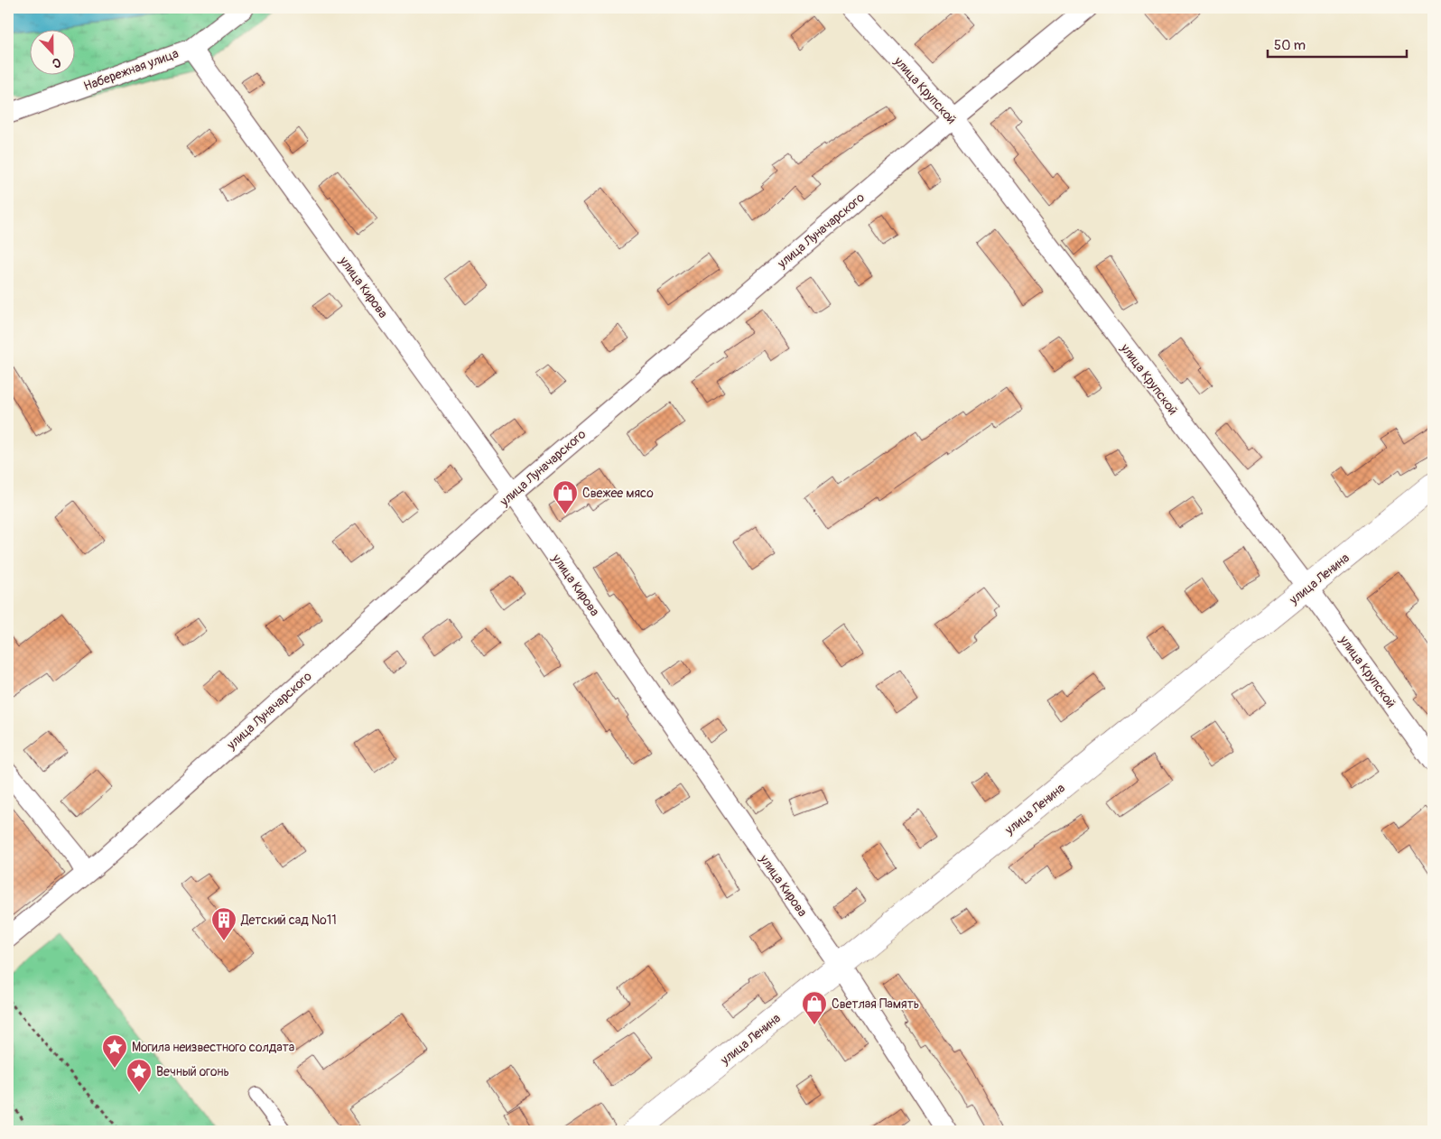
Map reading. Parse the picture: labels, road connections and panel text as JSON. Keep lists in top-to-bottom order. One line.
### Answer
{"streets":{"street":["Набережная улица","улица Крупской","улица Луначарского","улица Кирова","улица Ленина"]},"crossings":[["Набережная улица","улица Кирова"],["улица Крупской","улица Луначарского"],["улица Крупской","улица Ленина"],["улица Луначарского","улица Кирова"],["улица Кирова","улица Ленина"]],"places":{"shop":["Свежее мясо","Светлая Память"],"building":["Детский сад №11"],"place":["Могила неизвестного солдата","Вечный огонь"]},"scale_bar":"50 m","north":"bottom"}
